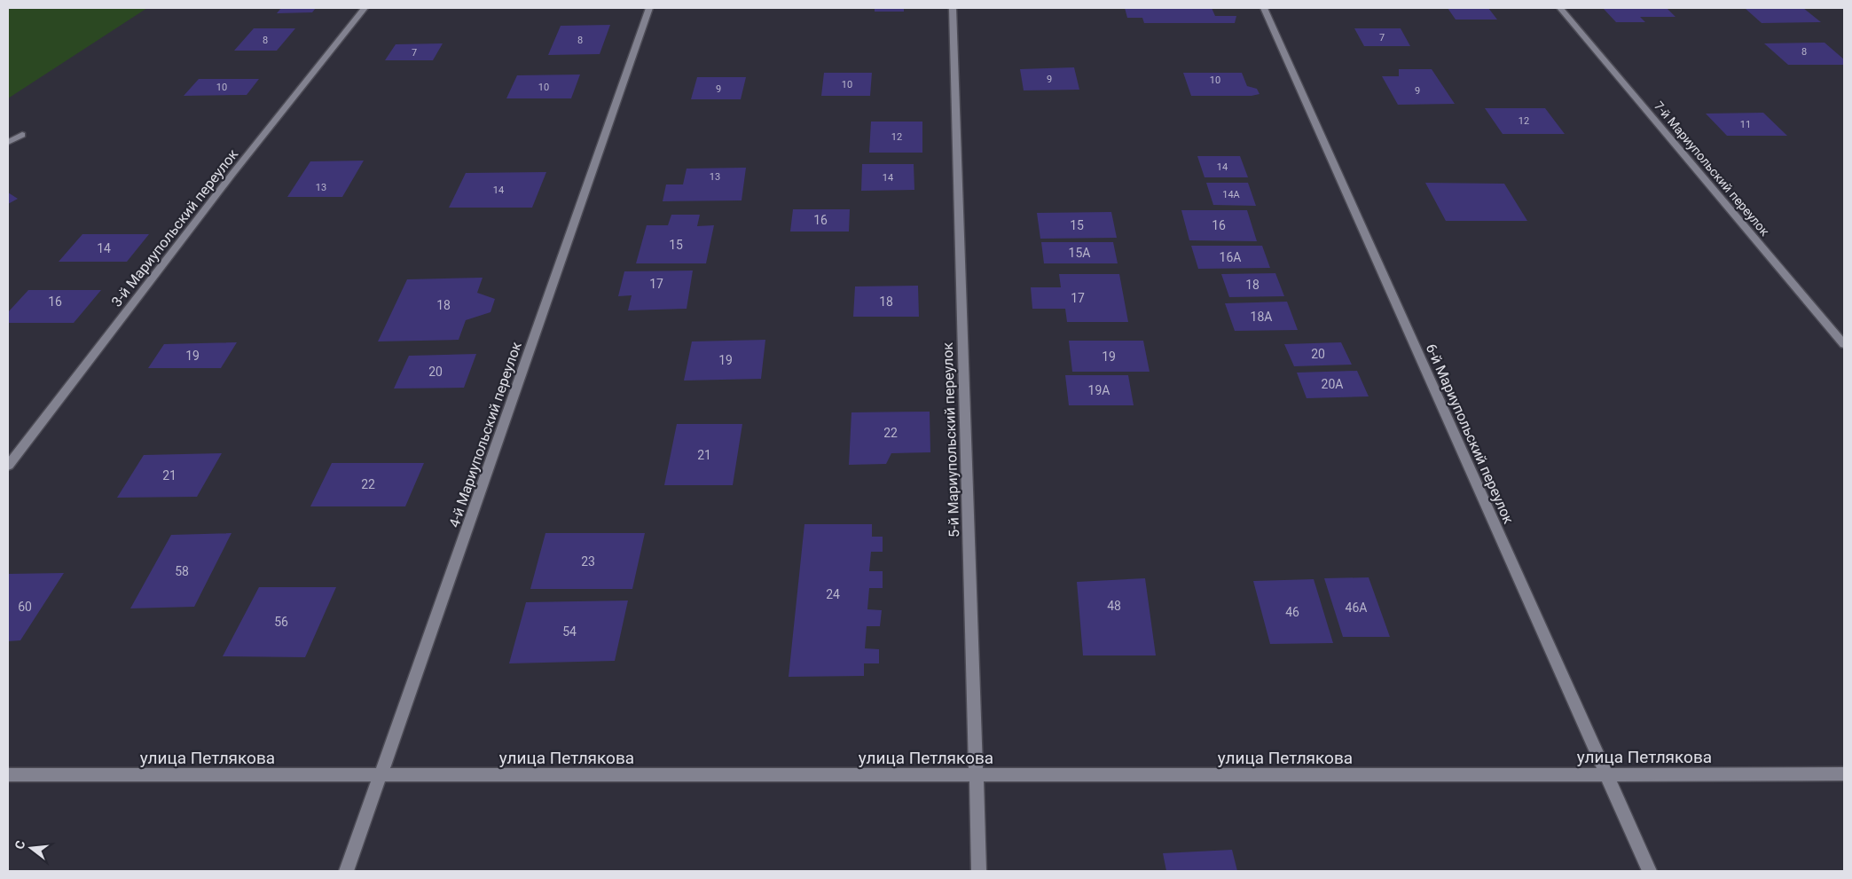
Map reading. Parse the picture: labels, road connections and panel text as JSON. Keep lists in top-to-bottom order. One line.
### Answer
{"streets":{"street":["7-й Мариупольский переулок","3-й Мариупольский переулок","6-й Мариупольский переулок","4-й Мариупольский переулок","5-й Мариупольский переулок","улица Петлякова"]},"crossings":[["6-й Мариупольский переулок","улица Петлякова"],["4-й Мариупольский переулок","улица Петлякова"],["5-й Мариупольский переулок","улица Петлякова"]],"house_numbers":["7","8","8","8","7","9","10","10","10","10","9","9","12","11","12","14","13","14","13","14","14А","16","15","16","15","14","15А","16А","17","18","17","16","18","18","18А","20","19","19","19","20","20А","19А","22","21","21","22","23","58","24","48","60","46А","46","56","54"],"north":"left"}
